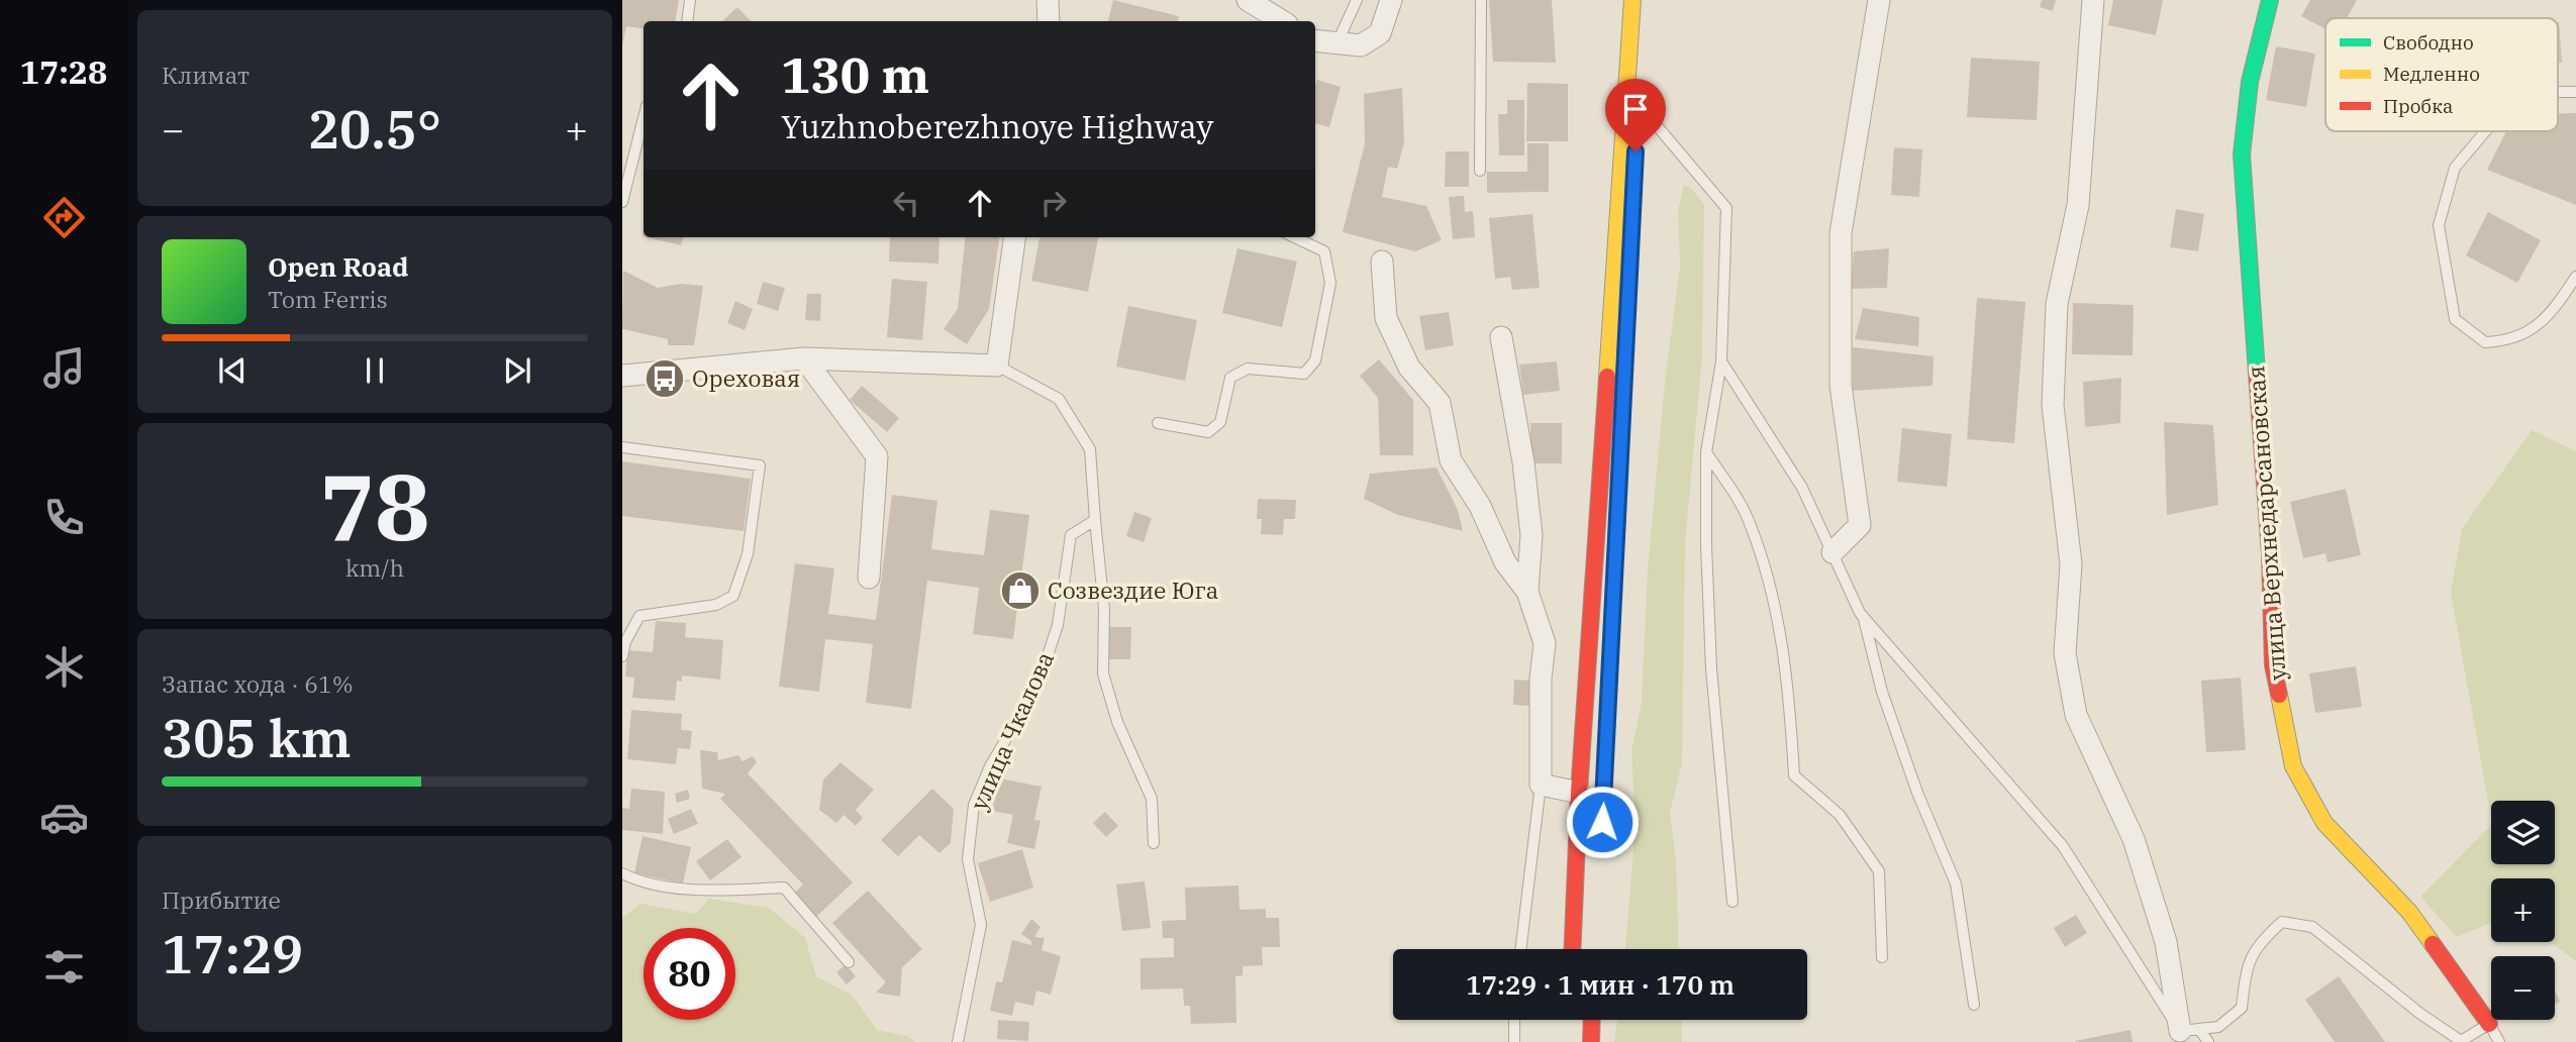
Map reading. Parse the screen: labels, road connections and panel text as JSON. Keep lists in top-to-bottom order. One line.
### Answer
{"streets":{"main road":["улица Верхнедарсановская"],"lane":["улица Чкалова"]},"places":{"bus stop":["Ореховая"],"shop":["Созвездие Юга"]},"legend":["Свободно","Медленно","Пробка"],"page":{"tabs":"17:28","tile":["Климат",["78","km/h"],["Запас хода · 61%","305 km"],["Прибытие","17:29"]],"turn":["130 m","Yuzhnoberezhnoye Highway"],"heat":["−","20.5°","+"],"song":["Open Road","Tom Ferris"],"map_buttons":["+","−"],"limit":"80","trip":"17:29 · 1 мин · 170 m"}}
